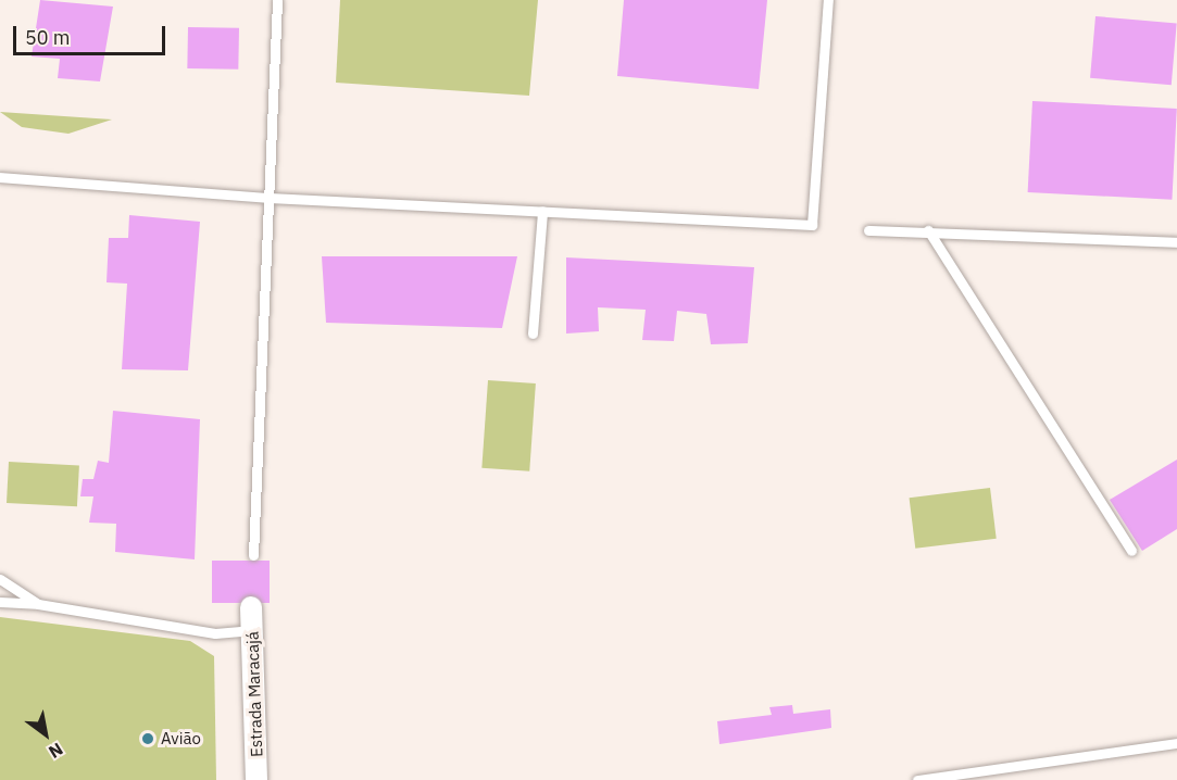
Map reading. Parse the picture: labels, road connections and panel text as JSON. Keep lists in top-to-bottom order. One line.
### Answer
{"streets":{"street":["Estrada Maracajá"]},"places":["Avião"],"scale_bar":"50 m","north":"bottom right"}
